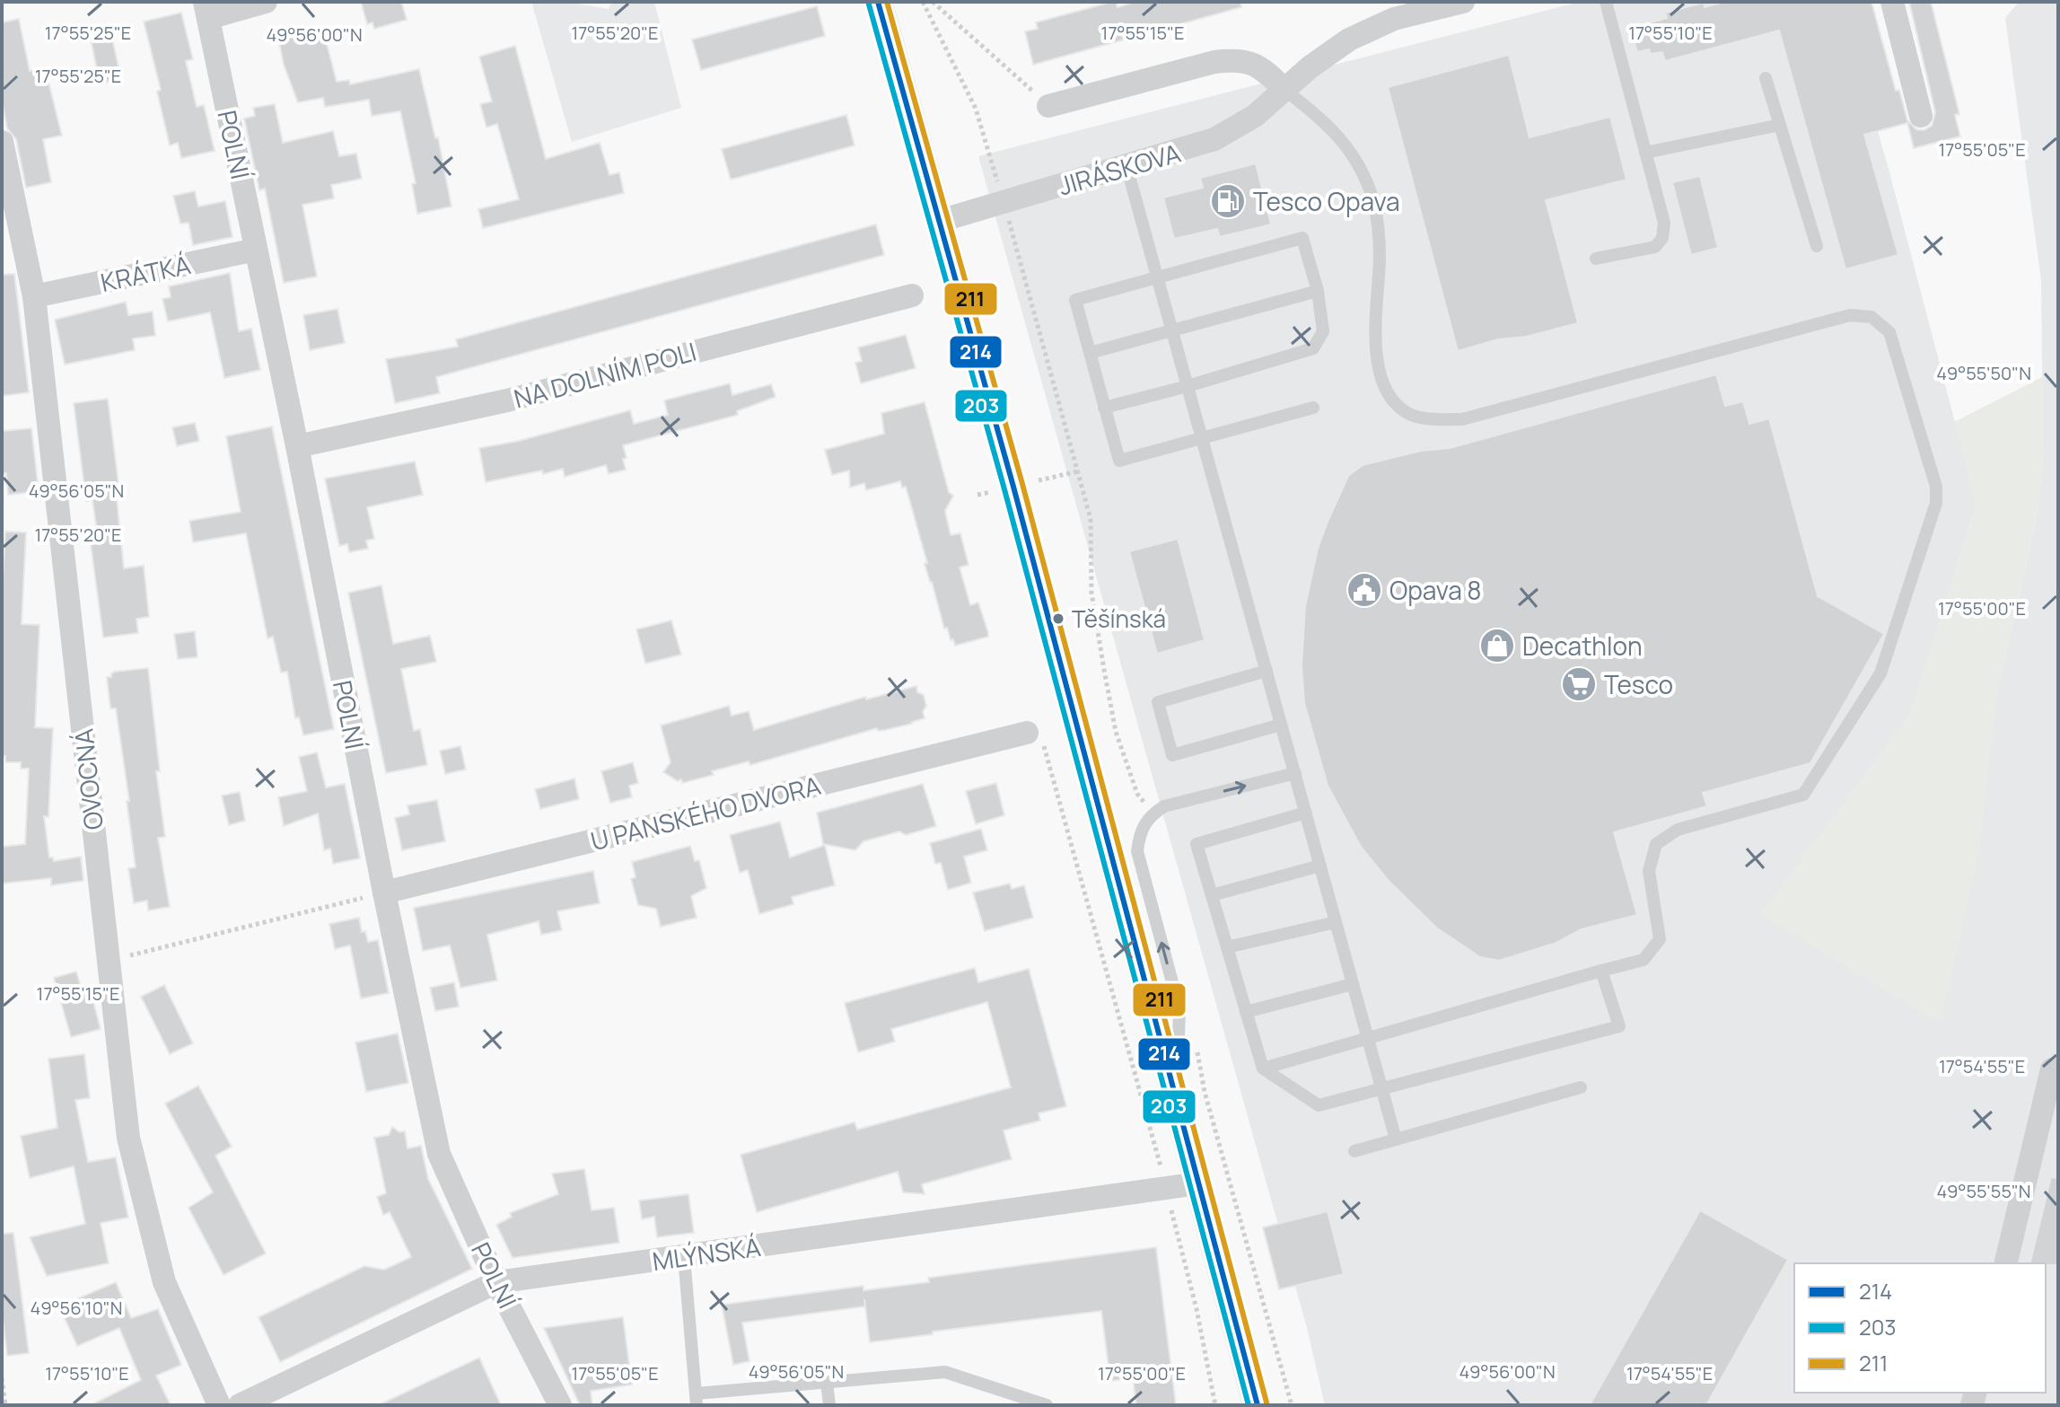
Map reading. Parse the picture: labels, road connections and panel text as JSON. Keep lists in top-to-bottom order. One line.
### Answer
{"streets":{"street":["POLNÍ","JIRÁSKOVA","KRÁTKÁ","NA DOLNÍM POLI","OVOCNÁ","U PANSKÉHO DVORA","MLÝNSKÁ"]},"crossings":[["POLNÍ","KRÁTKÁ"],["POLNÍ","NA DOLNÍM POLI"],["POLNÍ","U PANSKÉHO DVORA"],["POLNÍ","MLÝNSKÁ"],["KRÁTKÁ","OVOCNÁ"]],"places":{"fuel station":["Tesco Opava"],"public building":["Opava 8"],"other":["Těšínská"],"shop":["Decathlon"],"supermarket":["Tesco"]},"lines":["transit line 214","transit line 211","transit line 203"],"legend":["214","203","211"],"coordinates":["17°55'25\"E","17°55'20\"E","17°55'15\"E","17°55'10\"E","49°56'00\"N","17°55'05\"E","49°55'50\"N","49°56'05\"N","17°55'00\"E","17°54'55\"E","49°55'55\"N","49°56'10\"N"]}
